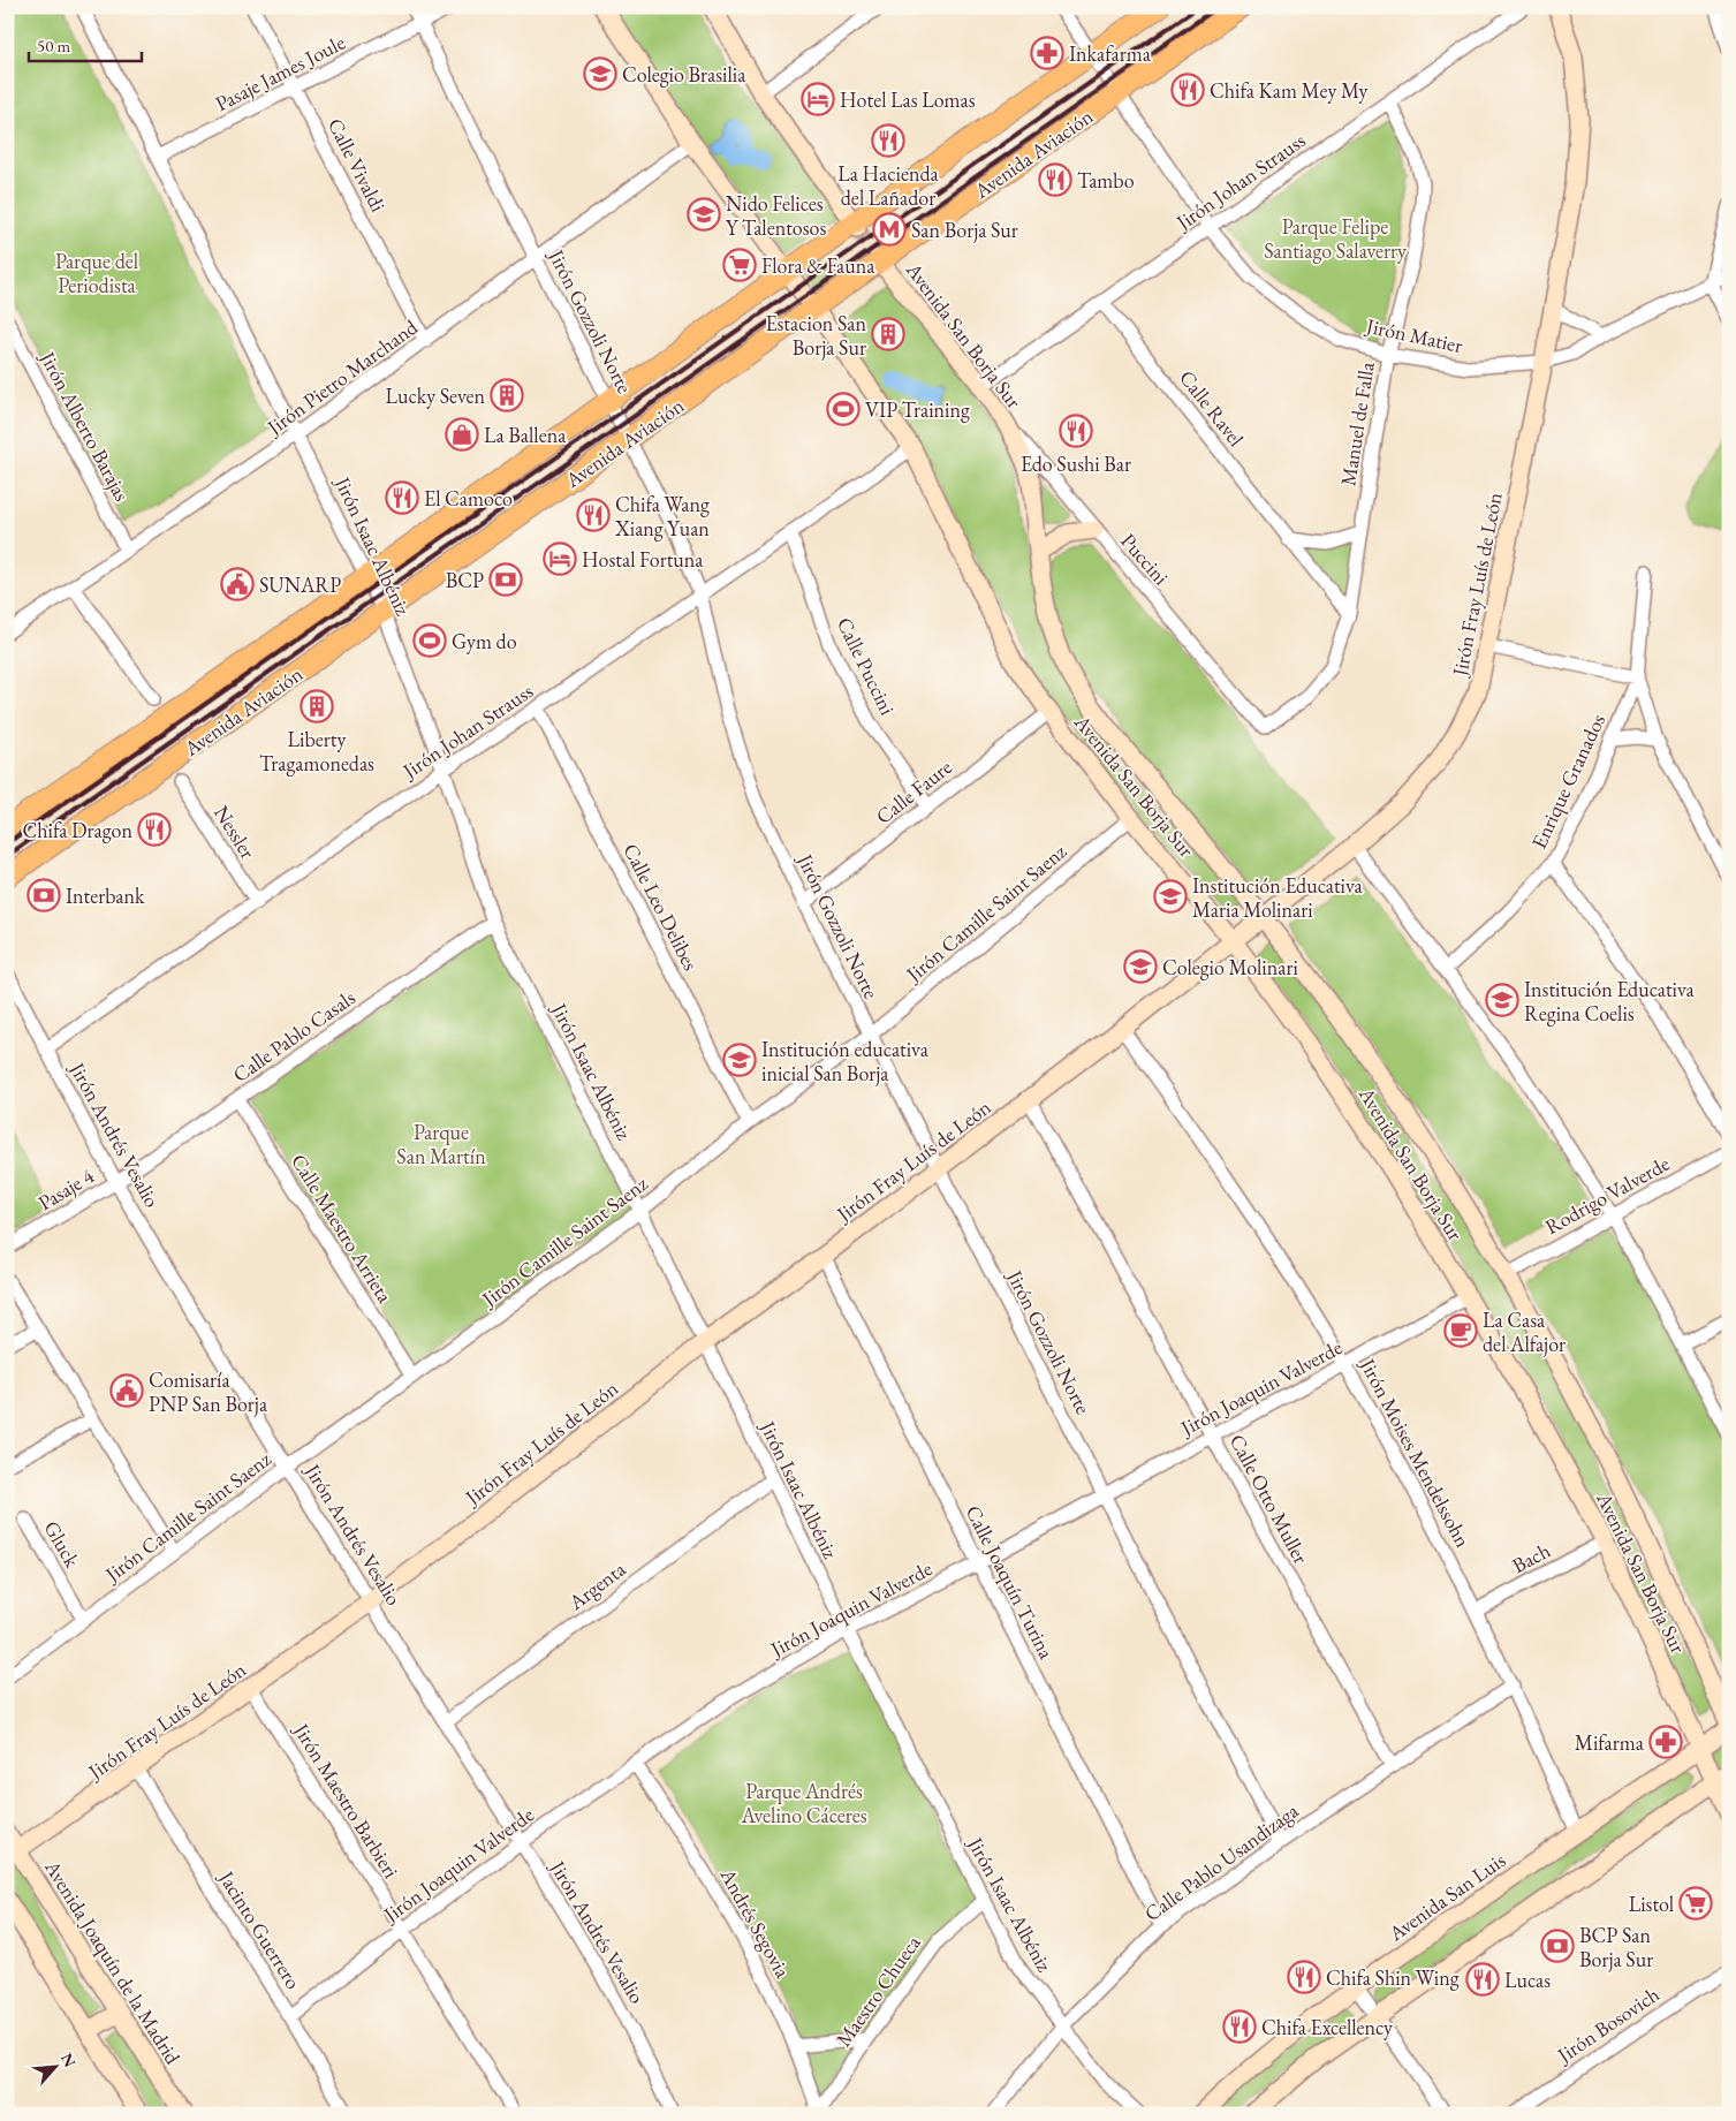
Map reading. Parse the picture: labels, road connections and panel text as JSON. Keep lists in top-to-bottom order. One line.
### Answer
{"streets":{"main road":["Avenida Aviación","Avenida San Borja Sur","Jirón Fray Luís de León","Avenida San Luis","Avenida Joaquín de la Madrid"],"street":["Pasaje James Joule","Calle Vivaldi","Jirón Johan Strauss","Jirón Gozzoli Norte","Jirón Matier","Jirón Pietro Marchand","Calle Ravel","Manuel de Falla","Jirón Alberto Barajas","Jirón Isaac Albéniz","Puccini","Calle Puccini","Enrique Granados","Calle Faure","Nessler","Calle Leo Delibes","Jirón Camille Saint Saenz","Calle Pablo Casals","Jirón Andrés Vesalio","Pasaje 4","Rodrigo Valverde","Calle Maestro Arrieta","Jirón Joaquin Valverde","Jirón Moises Mendelssohn","Calle Otto Muller","Gluck","Bach","Calle Joaquín Turina","Argenta","Jirón Maestro Barbieri","Calle Pablo Usandizaga","Andrés Segovia","Jacinto Guerrero","Maestro Chueca","Jirón Bosovich"]},"crossings":[["Pasaje James Joule","Calle Vivaldi"],["Pasaje James Joule","Jirón Gozzoli Norte"],["Pasaje James Joule","Jirón Isaac Albéniz"],["Avenida Aviación","Jirón Gozzoli Norte"],["Avenida Aviación","Avenida San Borja Sur"],["Avenida Aviación","Jirón Matier"],["Avenida Aviación","Jirón Isaac Albéniz"],["Calle Vivaldi","Jirón Pietro Marchand"],["Jirón Johan Strauss","Jirón Gozzoli Norte"],["Jirón Johan Strauss","Avenida San Borja Sur"],["Jirón Johan Strauss","Jirón Matier"],["Jirón Johan Strauss","Calle Ravel"],["Jirón Johan Strauss","Manuel de Falla"],["Jirón Johan Strauss","Jirón Isaac Albéniz"],["Jirón Johan Strauss","Calle Puccini"],["Jirón Johan Strauss","Nessler"],["Jirón Johan Strauss","Calle Leo Delibes"],["Jirón Johan Strauss","Jirón Andrés Vesalio"],["Jirón Gozzoli Norte","Jirón Pietro Marchand"],["Jirón Gozzoli Norte","Jirón Fray Luís de León"],["Jirón Gozzoli Norte","Calle Faure"],["Jirón Gozzoli Norte","Jirón Camille Saint Saenz"],["Jirón Gozzoli Norte","Jirón Joaquin Valverde"],["Jirón Gozzoli Norte","Calle Pablo Usandizaga"],["Avenida San Borja Sur","Jirón Pietro Marchand"],["Avenida San Borja Sur","Puccini"],["Avenida San Borja Sur","Jirón Fray Luís de León"],["Avenida San Borja Sur","Calle Faure"],["Avenida San Borja Sur","Jirón Camille Saint Saenz"],["Avenida San Borja Sur","Rodrigo Valverde"],["Avenida San Borja Sur","Jirón Joaquin Valverde"],["Avenida San Borja Sur","Bach"],["Avenida San Borja Sur","Avenida San Luis"],["Jirón Matier","Manuel de Falla"],["Jirón Matier","Jirón Fray Luís de León"],["Jirón Pietro Marchand","Jirón Alberto Barajas"],["Jirón Pietro Marchand","Jirón Isaac Albéniz"],["Calle Ravel","Manuel de Falla"],["Manuel de Falla","Puccini"],["Jirón Isaac Albéniz","Jirón Fray Luís de León"],["Jirón Isaac Albéniz","Jirón Camille Saint Saenz"],["Jirón Isaac Albéniz","Calle Pablo Casals"],["Jirón Isaac Albéniz","Jirón Joaquin Valverde"],["Jirón Isaac Albéniz","Argenta"],["Jirón Isaac Albéniz","Calle Pablo Usandizaga"],["Jirón Isaac Albéniz","Maestro Chueca"],["Jirón Fray Luís de León","Jirón Andrés Vesalio"],["Jirón Fray Luís de León","Jirón Moises Mendelssohn"],["Jirón Fray Luís de León","Calle Otto Muller"],["Jirón Fray Luís de León","Calle Joaquín Turina"],["Jirón Fray Luís de León","Jirón Maestro Barbieri"],["Jirón Fray Luís de León","Jacinto Guerrero"],["Jirón Fray Luís de León","Avenida Joaquín de la Madrid"],["Calle Puccini","Calle Faure"],["Calle Leo Delibes","Jirón Camille Saint Saenz"],["Jirón Camille Saint Saenz","Jirón Andrés Vesalio"],["Jirón Camille Saint Saenz","Calle Maestro Arrieta"],["Jirón Camille Saint Saenz","Gluck"],["Calle Pablo Casals","Jirón Andrés Vesalio"],["Calle Pablo Casals","Pasaje 4"],["Calle Pablo Casals","Calle Maestro Arrieta"],["Jirón Andrés Vesalio","Pasaje 4"],["Jirón Andrés Vesalio","Jirón Joaquin Valverde"],["Jirón Andrés Vesalio","Argenta"],["Jirón Joaquin Valverde","Jirón Moises Mendelssohn"],["Jirón Joaquin Valverde","Calle Otto Muller"],["Jirón Joaquin Valverde","Calle Joaquín Turina"],["Jirón Joaquin Valverde","Jirón Maestro Barbieri"],["Jirón Joaquin Valverde","Andrés Segovia"],["Jirón Joaquin Valverde","Jacinto Guerrero"],["Jirón Moises Mendelssohn","Bach"],["Jirón Moises Mendelssohn","Calle Pablo Usandizaga"],["Jirón Moises Mendelssohn","Avenida San Luis"],["Calle Otto Muller","Calle Pablo Usandizaga"],["Calle Joaquín Turina","Calle Pablo Usandizaga"],["Andrés Segovia","Maestro Chueca"]],"parks":["Parque Felipe Santiago Salaverry","Parque del Periodista","Parque San Martín","Parque Andrés Avelino Cáceres"],"places":{"pharmacy":["Inkafarma","Mifarma"],"school or university":["Colegio Brasilia","Nido Felices Y Talentosos","Institución Educativa Maria Molinari","Colegio Molinari","Institución Educativa Regina Coelis","Institución educativa inicial San Borja"],"restaurant":["Chifa Kam Mey My","La Hacienda del Lañador","Tambo","Edo Sushi Bar","El Camoco","Chifa Wang Xiang Yuan","Chifa Dragon","Chifa Shin Wing","Lucas","Chifa Excellency"],"hotel":["Hotel Las Lomas","Hostal Fortuna"],"metro station":["San Borja Sur"],"supermarket":["Flora & Fauna","Listol"],"building":["Estacion San Borja Sur","Lucky Seven","Liberty Tragamonedas"],"sports":["VIP Training","Gym do"],"shop":["La Ballena"],"bank":["BCP","Interbank","BCP San Borja Sur"],"public building":["SUNARP","Comisaría PNP San Borja"],"cafe":["La Casa del Alfajor"]},"scale_bar":"50 m","north":"top right"}
